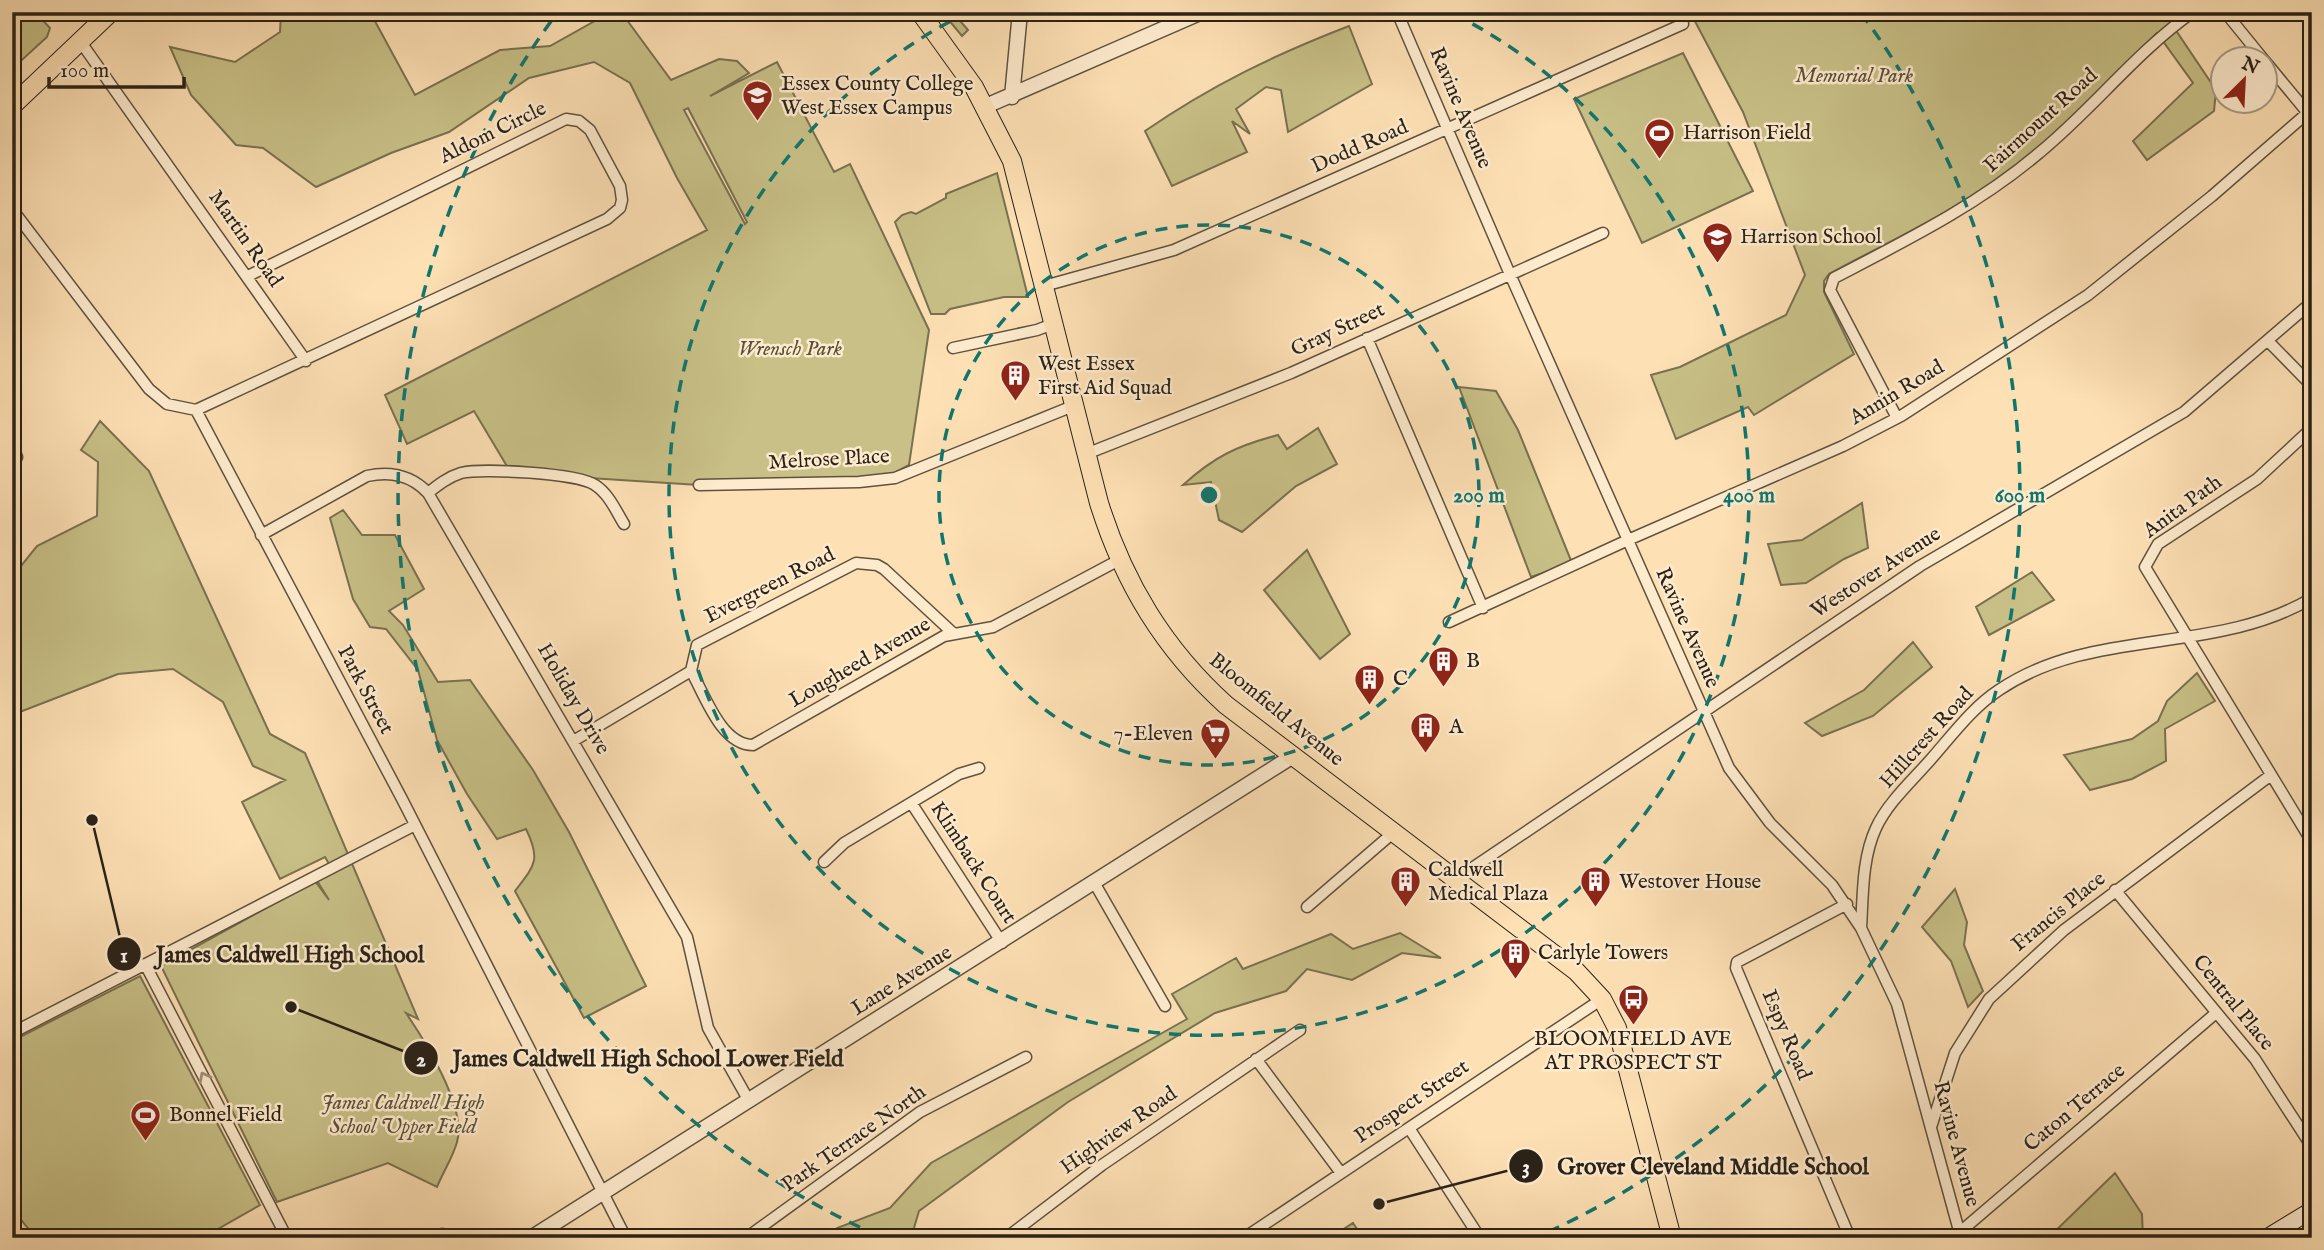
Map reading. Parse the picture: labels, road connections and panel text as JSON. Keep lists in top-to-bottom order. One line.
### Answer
{"streets":{"main road":["Bloomfield Avenue"],"street":["Ravine Avenue","Fairmount Road","Aldom Circle","Dodd Road","Martin Road","Gray Street","Annin Road","Melrose Place","Anita Path","Westover Avenue","Evergreen Road","Lougheed Avenue","Park Street","Holiday Drive","Hillcrest Road","Klimback Court","Francis Place","Lane Avenue","Central Place","Espy Road","Prospect Street","Caton Terrace","Highview Road","Park Terrace North"]},"crossings":[["Ravine Avenue","Dodd Road"],["Ravine Avenue","Gray Street"],["Ravine Avenue","Annin Road"],["Ravine Avenue","Westover Avenue"],["Ravine Avenue","Hillcrest Road"],["Ravine Avenue","Francis Place"],["Ravine Avenue","Espy Road"],["Ravine Avenue","Caton Terrace"],["Fairmount Road","Annin Road"],["Aldom Circle","Martin Road"],["Dodd Road","Bloomfield Avenue"],["Gray Street","Bloomfield Avenue"],["Melrose Place","Bloomfield Avenue"],["Anita Path","Hillcrest Road"],["Anita Path","Francis Place"],["Westover Avenue","Bloomfield Avenue"],["Evergreen Road","Lougheed Avenue"],["Lougheed Avenue","Bloomfield Avenue"],["Park Street","Holiday Drive"],["Park Street","Lane Avenue"],["Holiday Drive","Lane Avenue"],["Bloomfield Avenue","Lane Avenue"],["Bloomfield Avenue","Prospect Street"],["Klimback Court","Lane Avenue"],["Francis Place","Central Place"],["Central Place","Caton Terrace"]],"parks":["Memorial Park","Wrensch Park","James Caldwell High School Upper Field"],"places":{"school or university":["Essex County College West Essex Campus","Harrison School"],"sports":["Harrison Field","Bonnel Field"],"building":["West Essex First Aid Squad","B","C","A","Caldwell Medical Plaza","Westover House","Carlyle Towers"],"supermarket":["7-Eleven"],"other":["James Caldwell High School","James Caldwell High School Lower Field","Grover Cleveland Middle School"],"bus stop":["BLOOMFIELD AVE AT PROSPECT ST"]},"scale_bar":"100 m","north":"top right","rings":["200 m","400 m","600 m"]}
